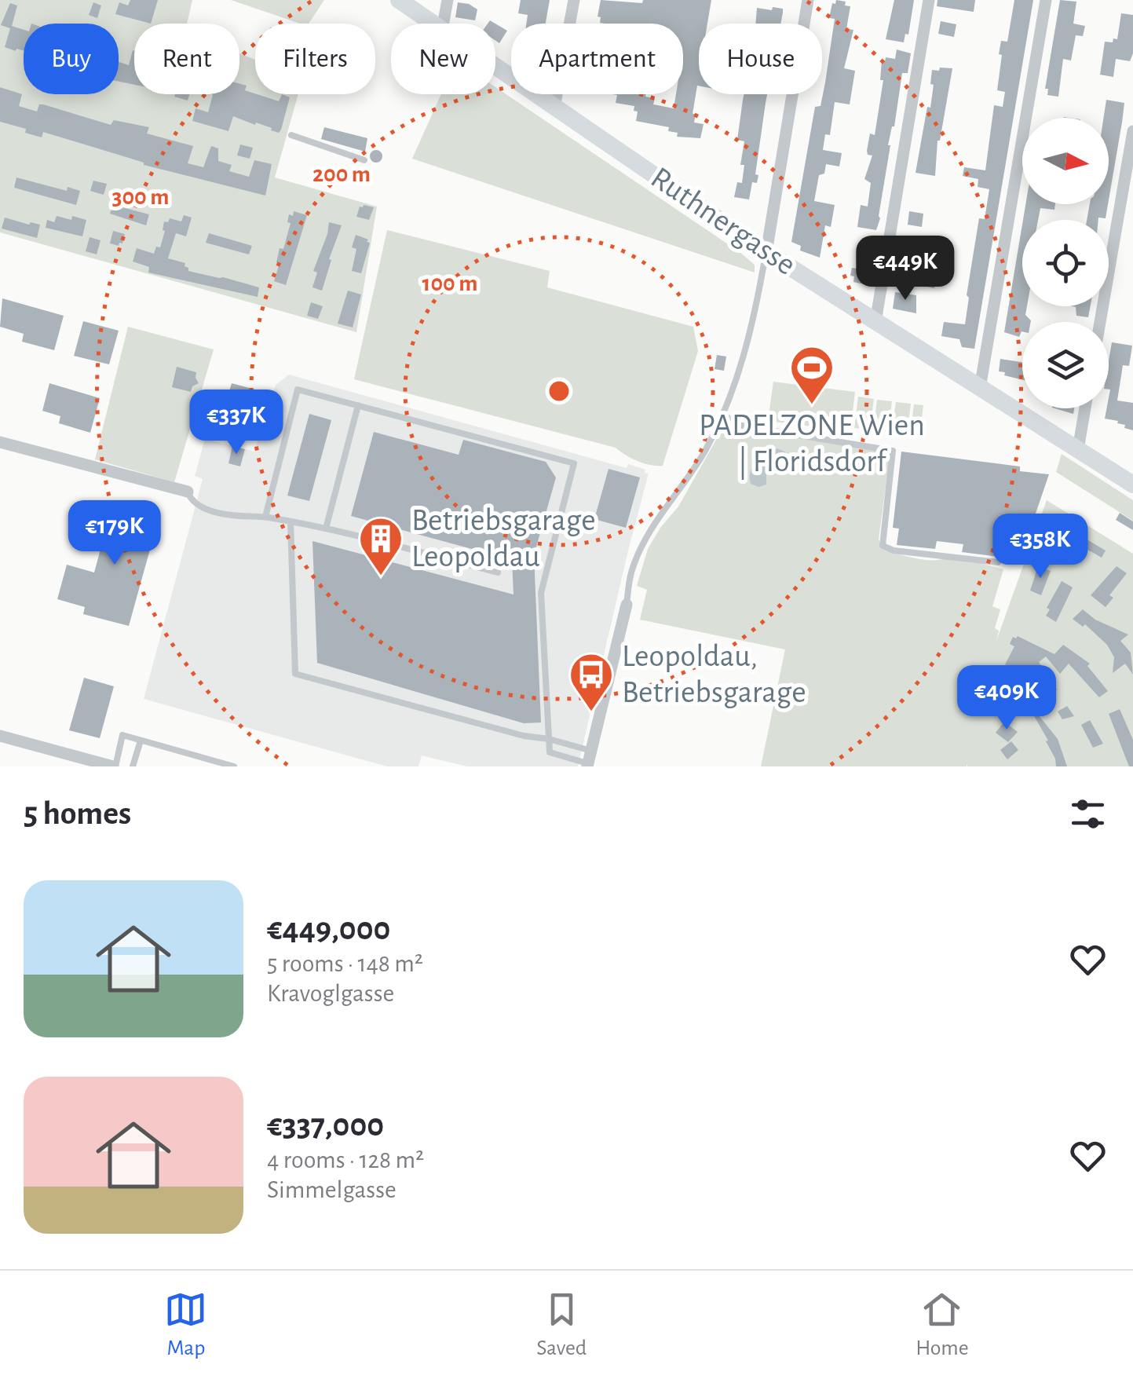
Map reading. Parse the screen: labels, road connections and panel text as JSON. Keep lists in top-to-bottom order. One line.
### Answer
{"streets":{"street":["Ruthnergasse"]},"places":{"sports":["PADELZONE Wien | Floridsdorf"],"building":["Betriebsgarage Leopoldau"],"bus stop":["Leopoldau, Betriebsgarage"]},"north":"right","page":{"chip":["Buy","Rent","Filters","New","Apartment","House"],"price":["€449K","€337K","€179K","€358K","€409K"],"heading":"5 homes","list":[{"name":"€449,000","note":"5 rooms · 148 m² · Kravoglgasse"},{"name":"€337,000","note":"4 rooms · 128 m² · Simmelgasse"}],"tabs":["Map","Saved","Home"]},"rings":["200 m","300 m","100 m"]}
